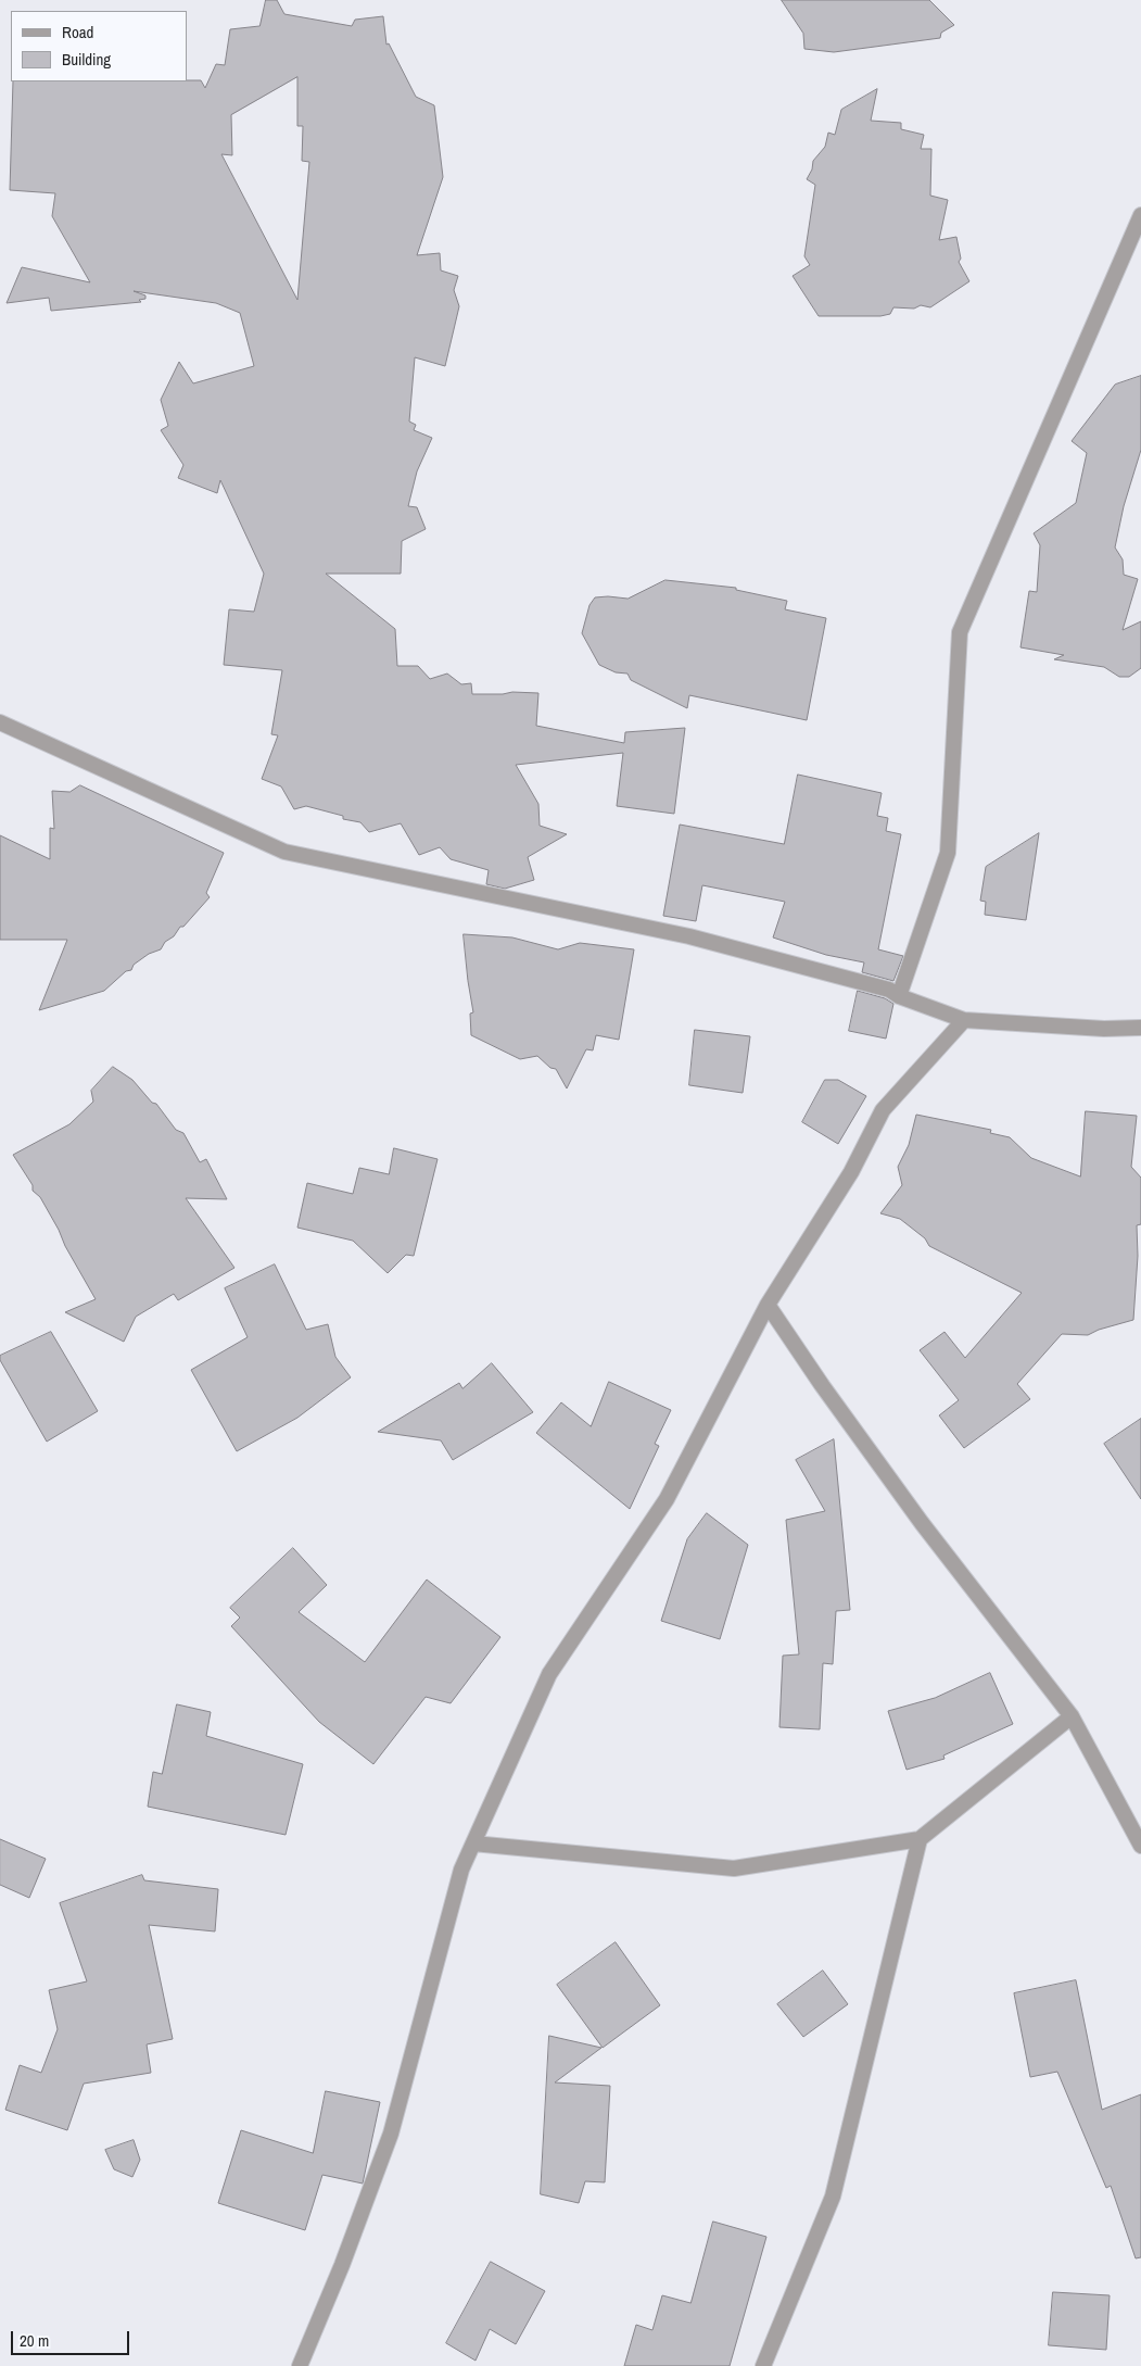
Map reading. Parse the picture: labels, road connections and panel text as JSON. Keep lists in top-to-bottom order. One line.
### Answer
{"legend":["Road","Building"],"scale_bar":"20 m"}
